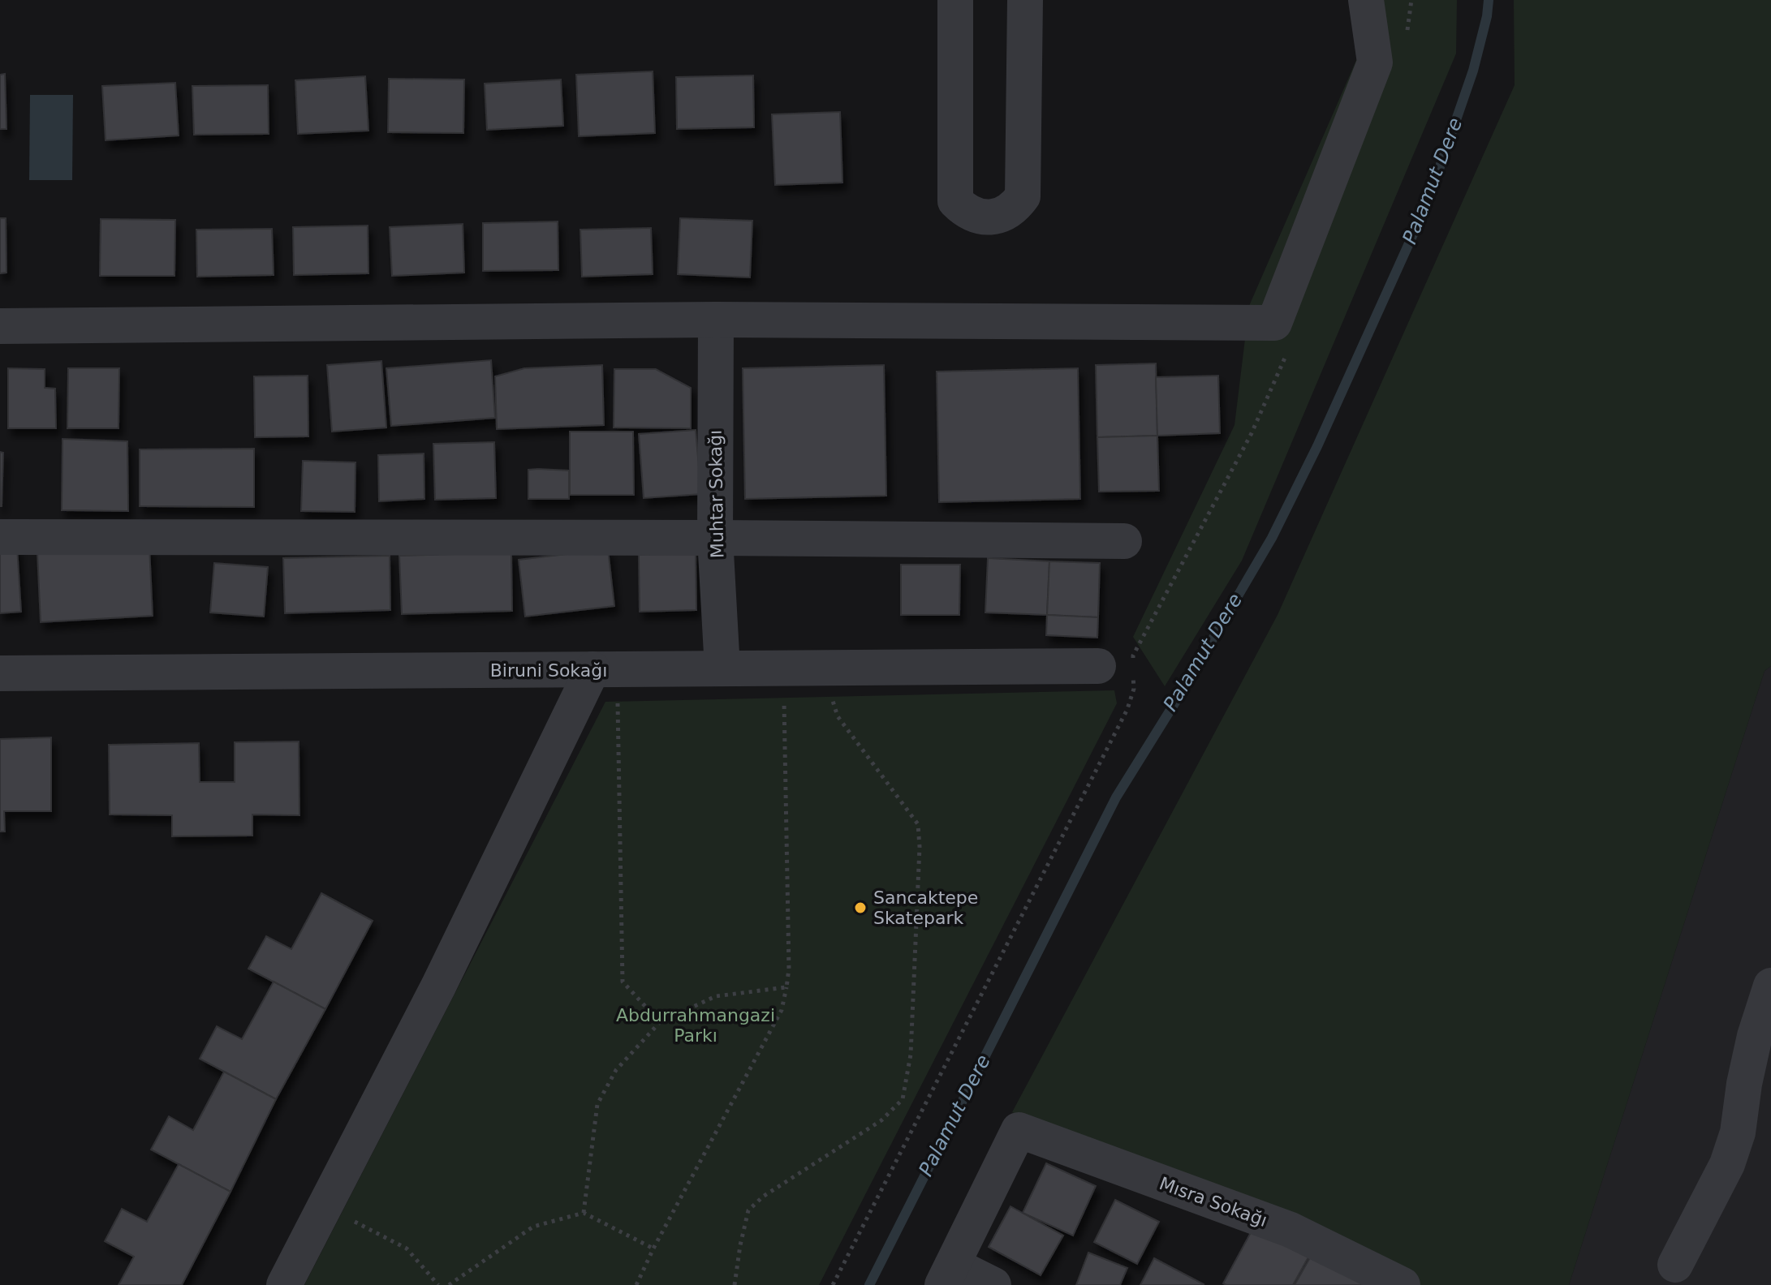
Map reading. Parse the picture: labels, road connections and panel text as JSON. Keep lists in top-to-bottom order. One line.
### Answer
{"streets":{"street":["Muhtar Sokağı","Biruni Sokağı","Mısra Sokağı"]},"crossings":[["Muhtar Sokağı","Biruni Sokağı"]],"water":["Palamut Dere"],"parks":["Abdurrahmangazi Parkı"],"places":["Sancaktepe Skatepark"]}
